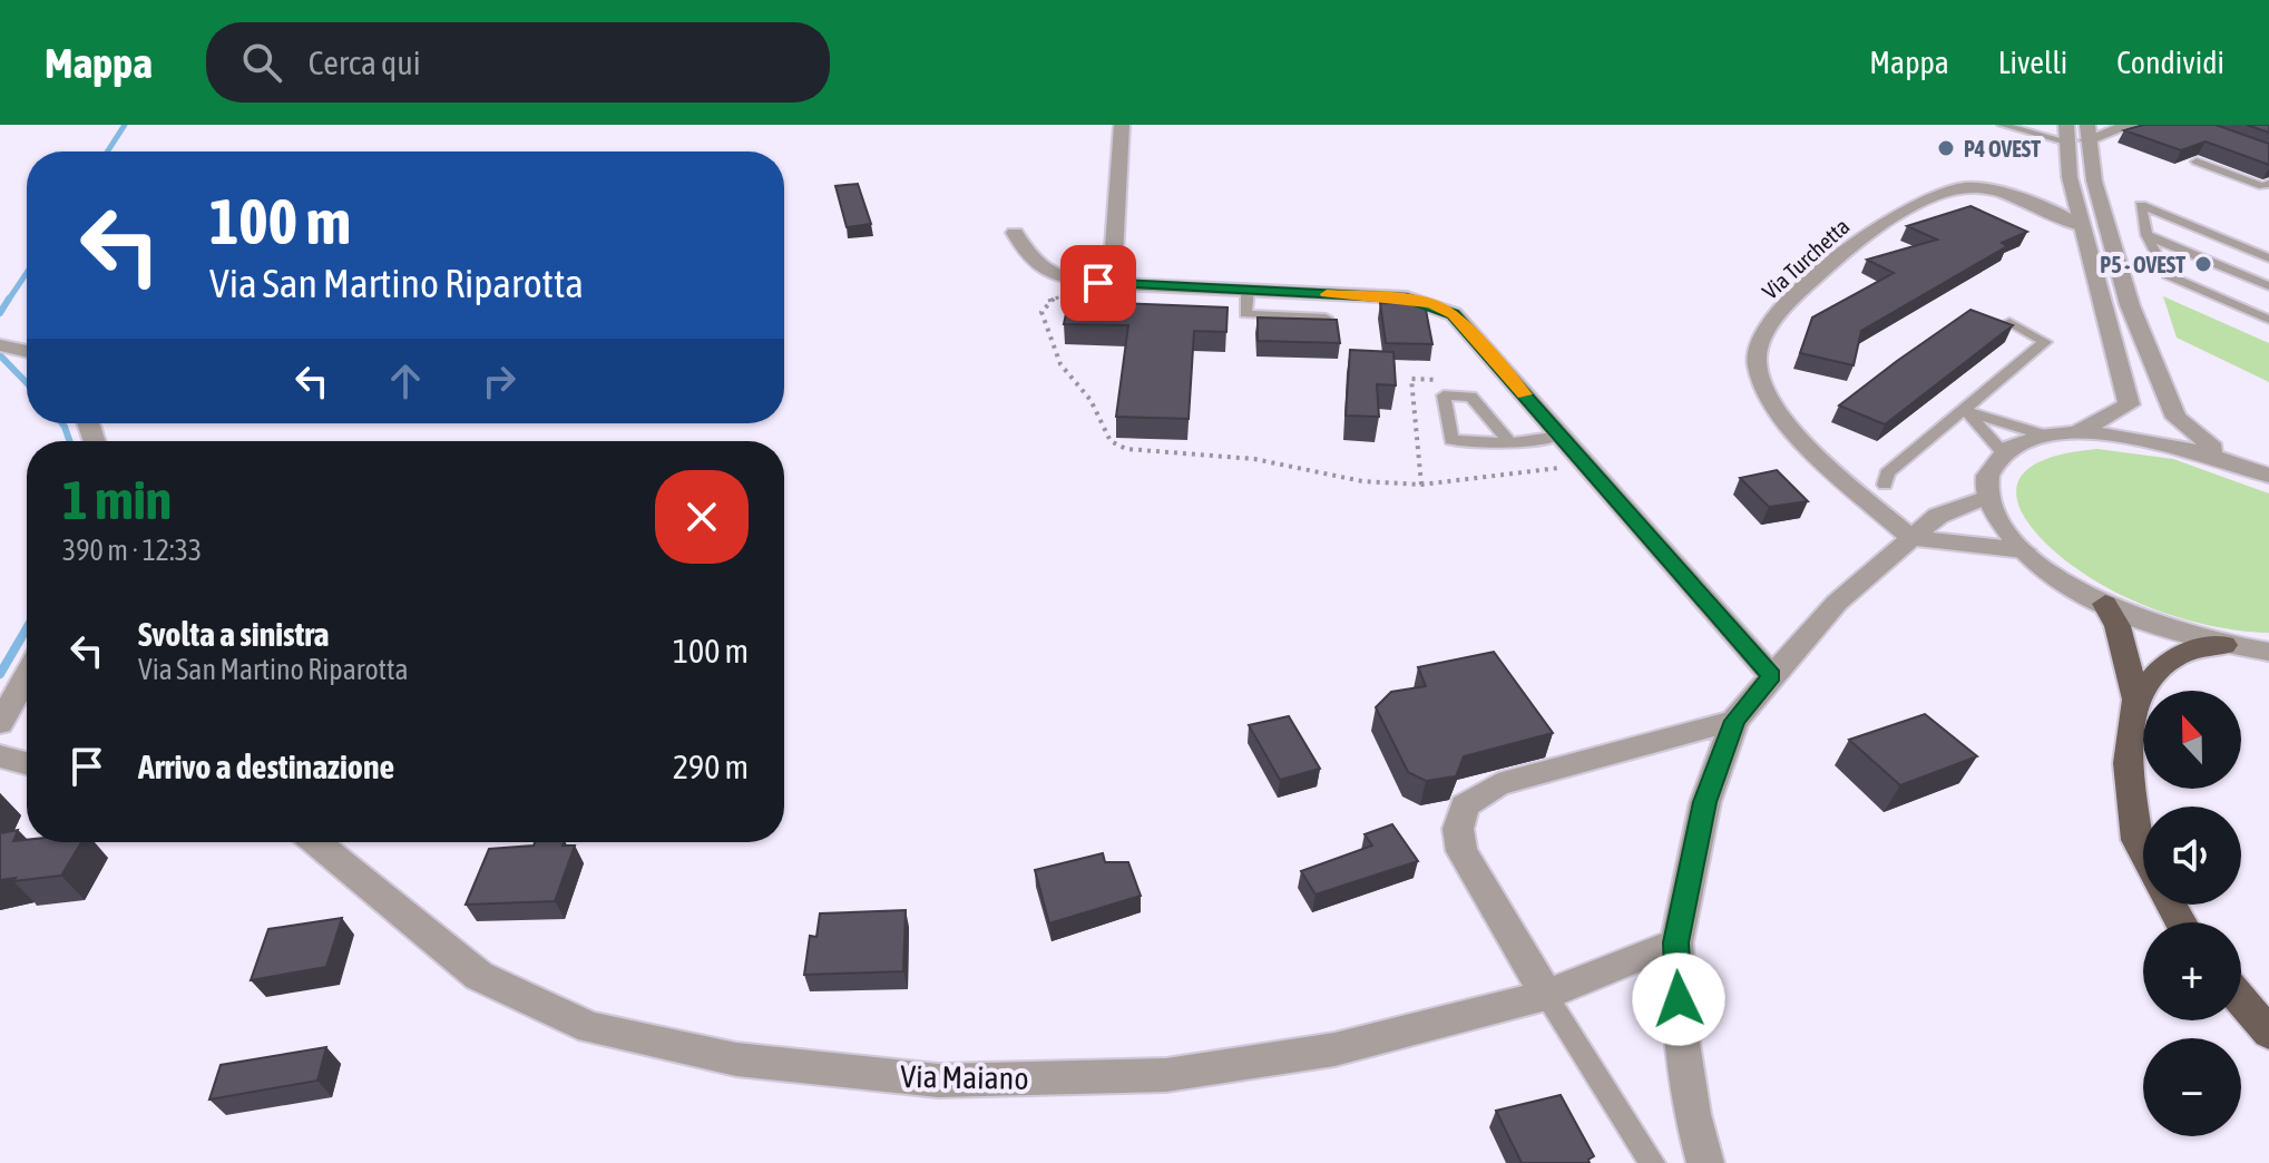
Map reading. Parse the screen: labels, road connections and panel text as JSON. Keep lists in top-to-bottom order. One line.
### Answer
{"streets":{"street":["Via Turchetta","Via Maiano"]},"places":["P4 OVEST","P5 - OVEST"],"north":"top","page":{"header":"Mappa","search":"Cerca qui","nav":["Mappa","Livelli","Condividi"],"turn":["100 m","Via San Martino Riparotta"],"heading":["1 min","390 m · 12:33"],"list":[{"name":"Svolta a sinistra","note":"Via San Martino Riparotta","value":"100 m"},{"name":"Arrivo a destinazione","value":"290 m"}],"map_buttons":["+","−"]}}
